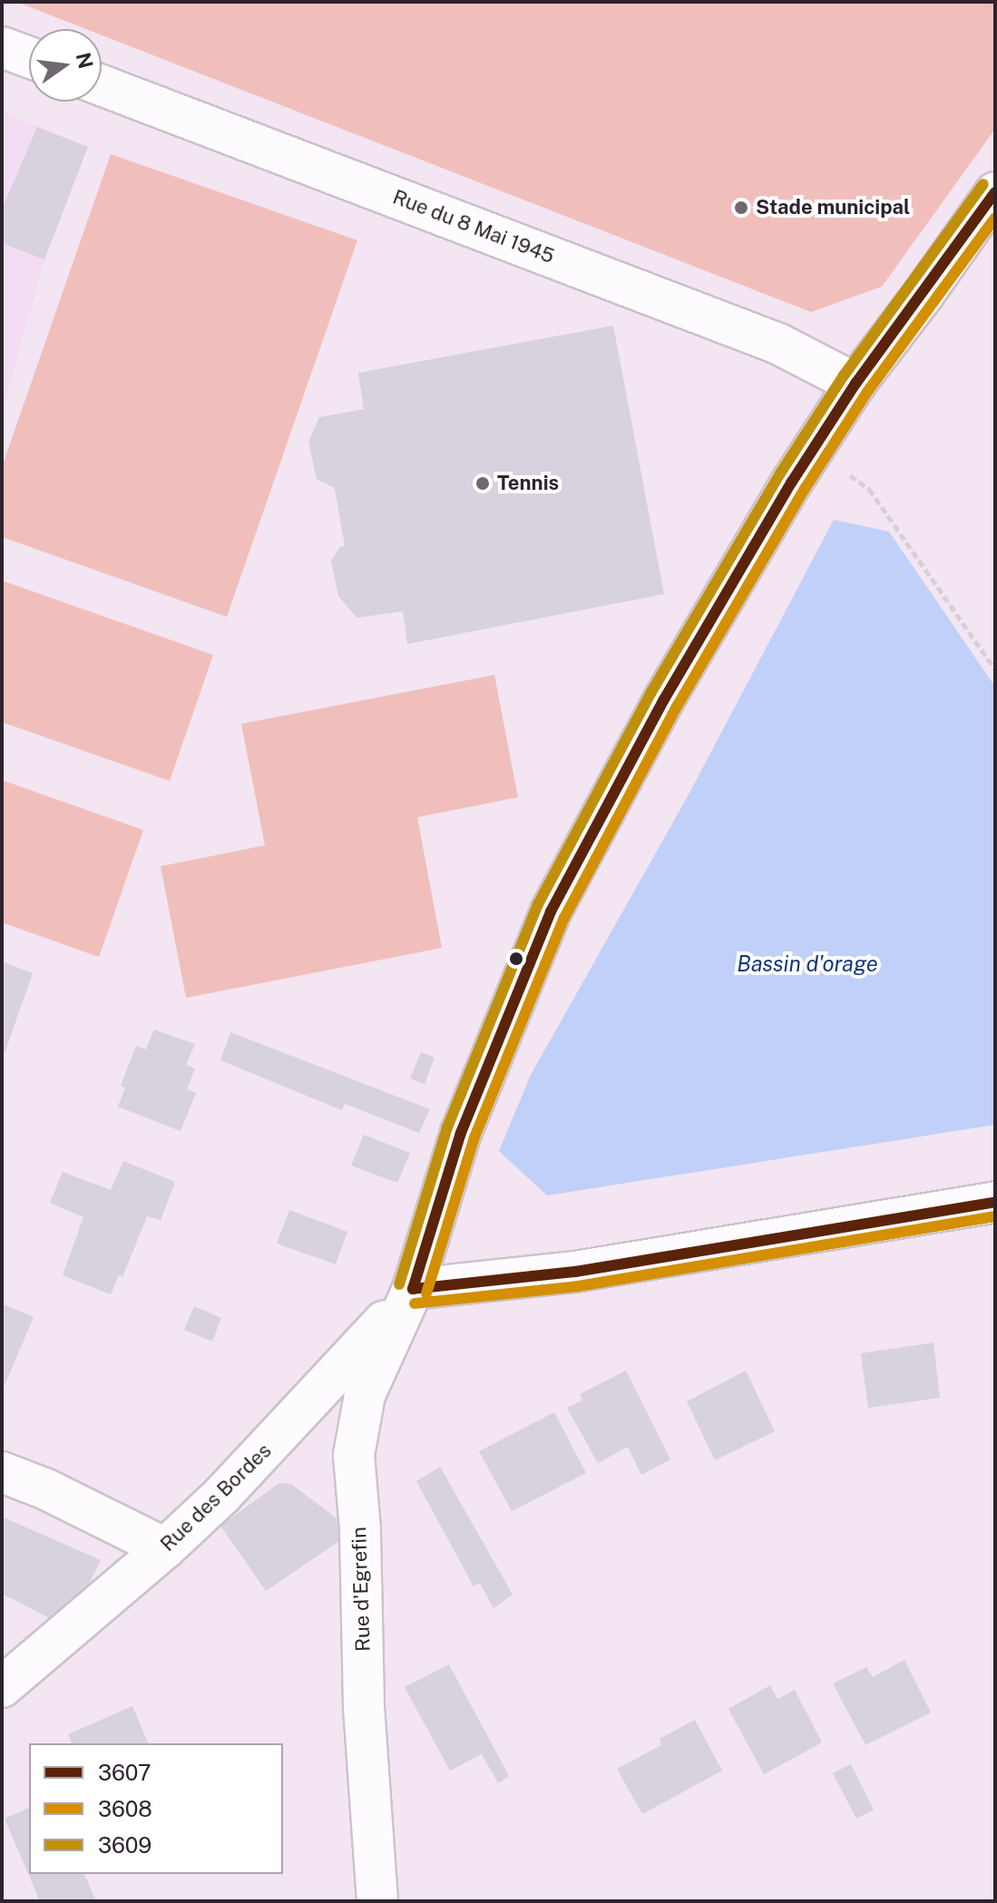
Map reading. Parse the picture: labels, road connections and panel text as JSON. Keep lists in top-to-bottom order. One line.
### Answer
{"streets":{"street":["Rue du 8 Mai 1945","Rue des Bordes","Rue d'Egrefin"]},"crossings":[["Rue du 8 Mai 1945","Rue d'Egrefin"],["Rue des Bordes","Rue d'Egrefin"]],"water":["Bassin d'orage"],"places":["Stade municipal","Tennis"],"lines":["transit line 3609","transit line 3607","transit line 3608"],"legend":["3607","3608","3609"],"north":"right"}
